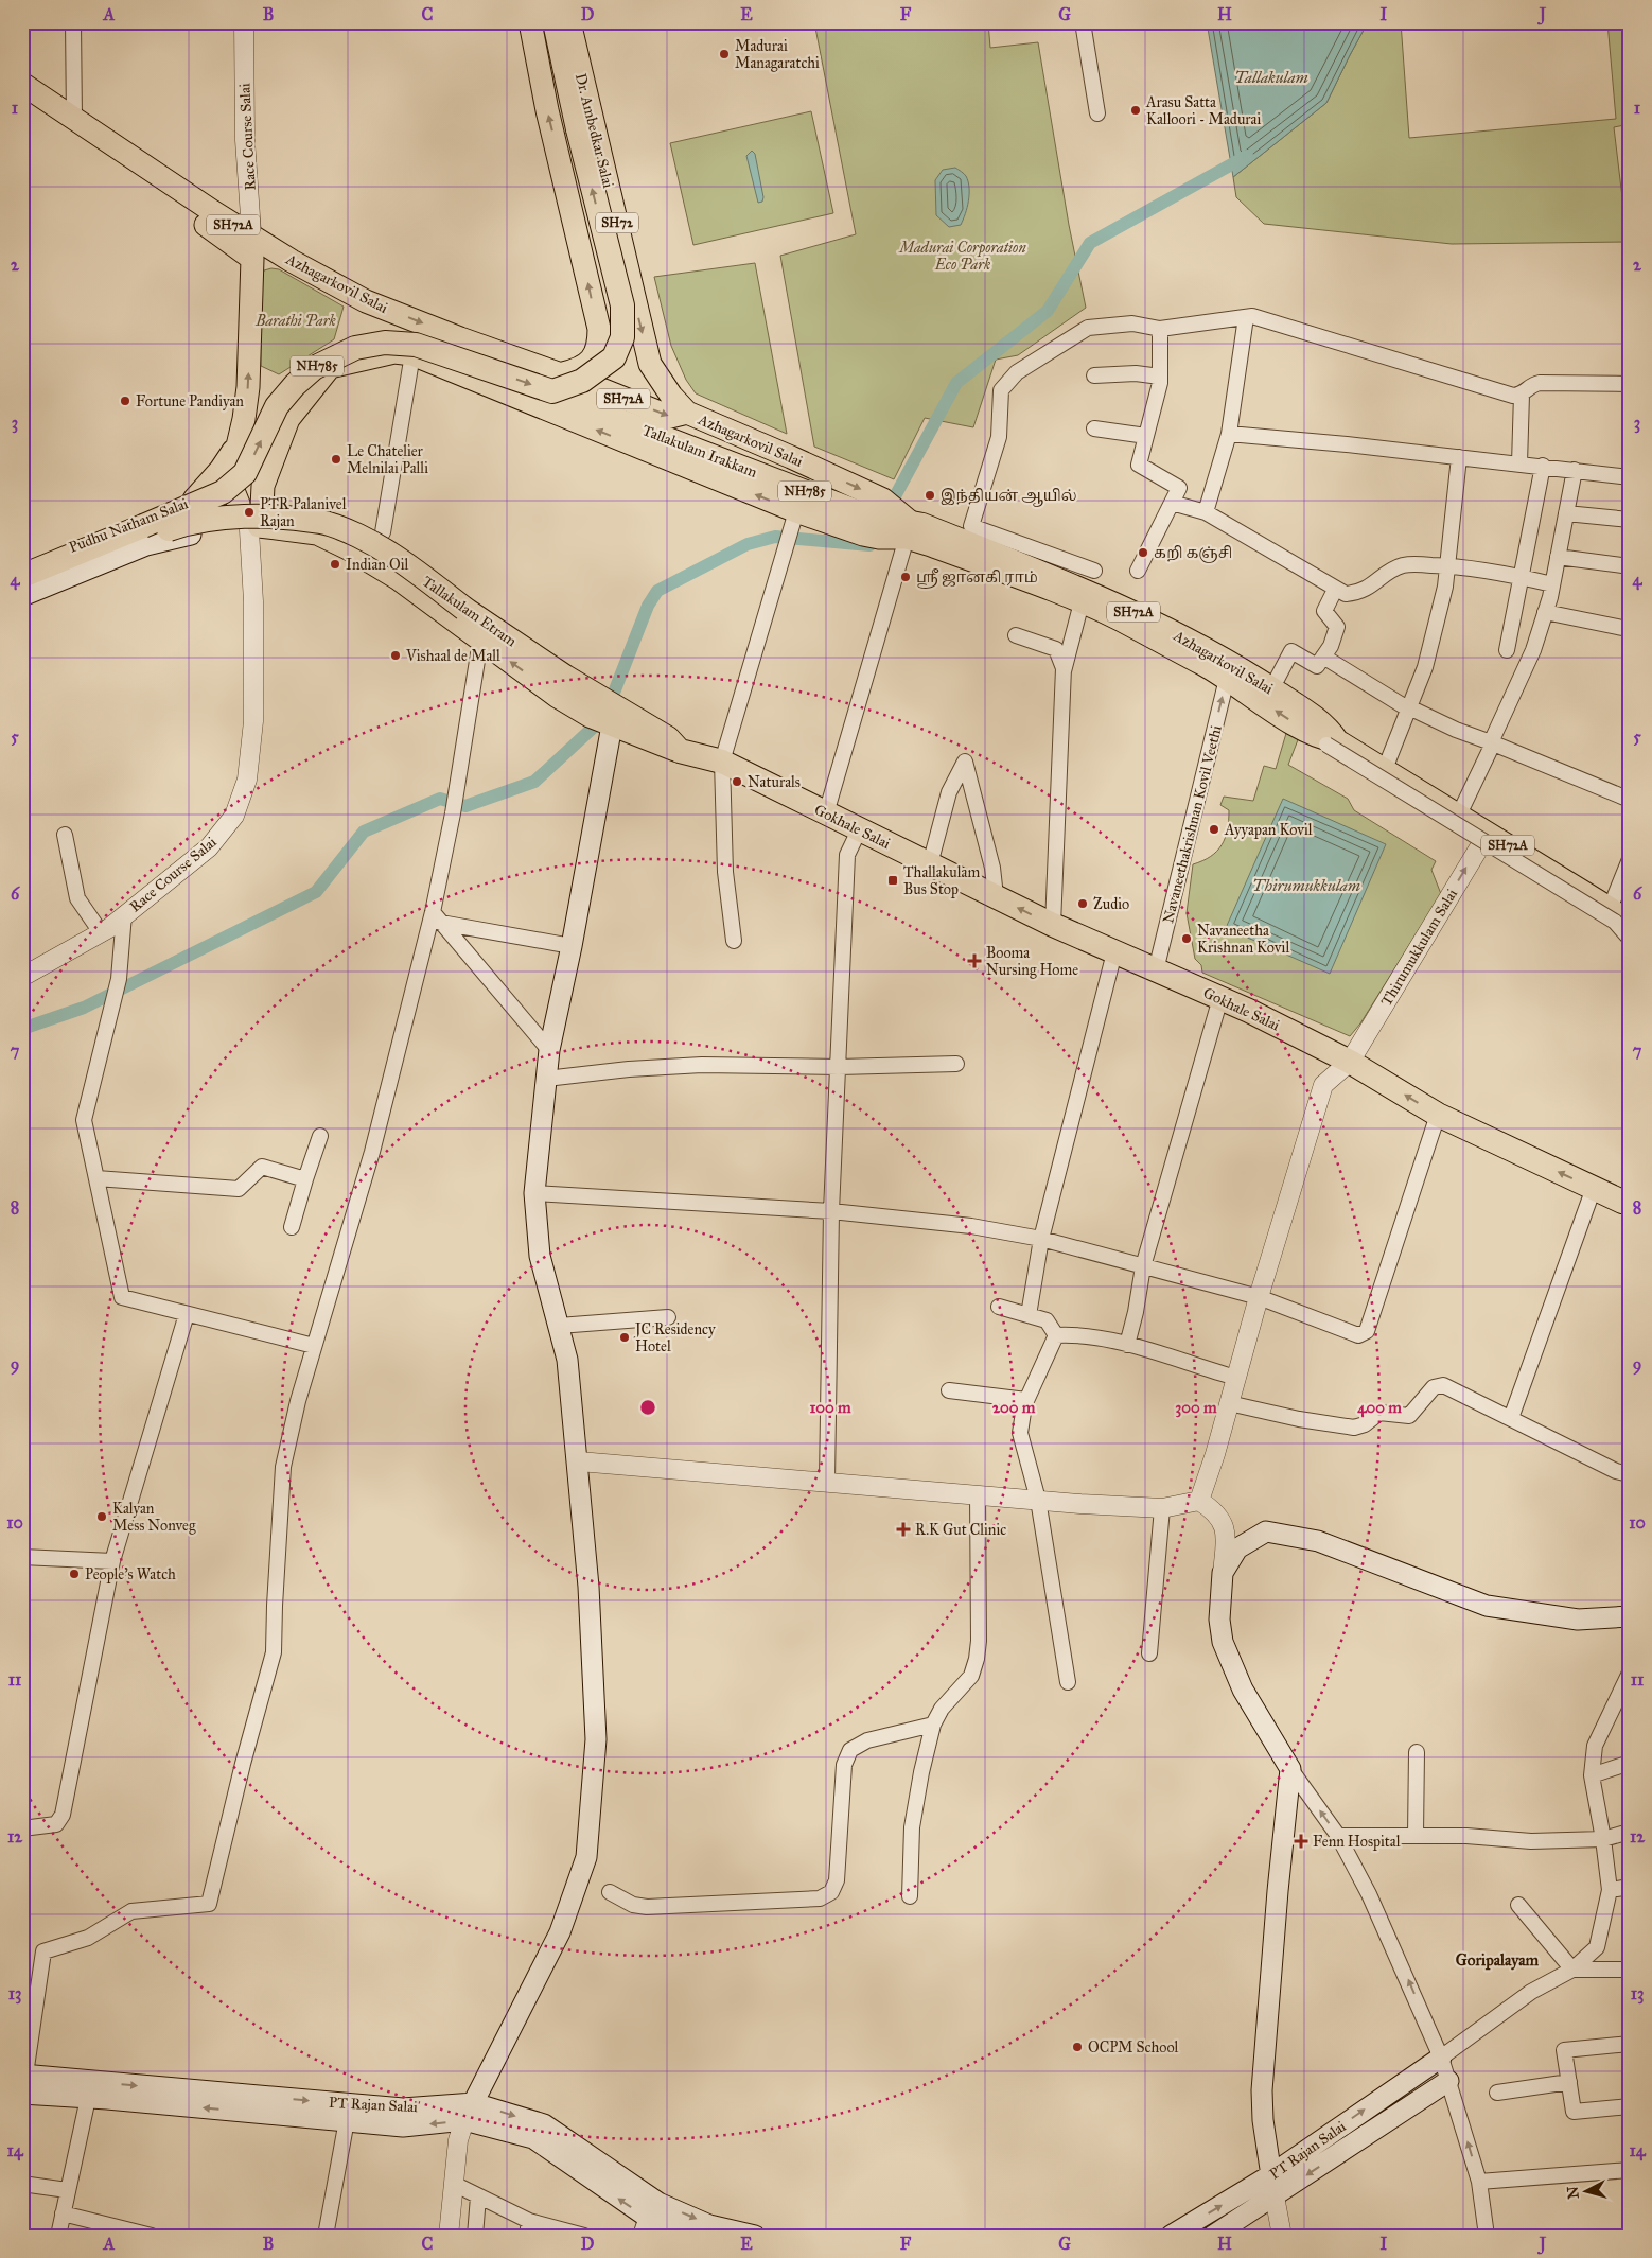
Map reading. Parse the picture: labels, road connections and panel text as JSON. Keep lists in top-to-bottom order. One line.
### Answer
{"streets":{"highway":["SH72A","Azhagarkovil Salai","NH785","Tallakulam Irakkam","Tallakulam Etram","Gokhale Salai"],"main road":["Dr. Ambedkar Salai","Race Course Salai","SH72","Pudhu Natham Salai","PT Rajan Salai"],"street":["Navaneethakrishnan Kovil Veethi","Thirumukkulam Salai"]},"crossings":[["Dr. Ambedkar Salai","Azhagarkovil Salai"],["Race Course Salai","SH72A"],["Race Course Salai","Azhagarkovil Salai"],["Race Course Salai","Pudhu Natham Salai"],["Race Course Salai","Gokhale Salai"],["SH72","Azhagarkovil Salai"],["SH72","NH785"],["SH72","Tallakulam Irakkam"],["SH72A","Azhagarkovil Salai"],["Azhagarkovil Salai","NH785"],["Azhagarkovil Salai","Tallakulam Irakkam"],["Azhagarkovil Salai","Pudhu Natham Salai"],["Azhagarkovil Salai","Gokhale Salai"],["Azhagarkovil Salai","Thirumukkulam Salai"],["NH785","Tallakulam Irakkam"],["Pudhu Natham Salai","Gokhale Salai"],["Tallakulam Etram","Gokhale Salai"],["Navaneethakrishnan Kovil Veethi","Gokhale Salai"],["Gokhale Salai","Thirumukkulam Salai"]],"one_way":["Thirumukkulam Salai"],"districts":["Goripalayam"],"water":["Tallakulam","Thirumukkulam"],"parks":["Madurai Corporation Eco Park","Barathi Park"],"places":{"other":["Madurai Managaratchi","Arasu Satta Kalloori - Madurai","Fortune Pandiyan","Le Chatelier Melnilai Palli","இந்தியன் ஆயில்","PTR Palanivel Rajan","கறி கஞ்சி","Indian Oil","ஶ்ரீ ஜானகி ராம்","Vishaal de Mall","Naturals","Ayyapan Kovil","Zudio","Navaneetha Krishnan Kovil","JC Residency Hotel","Kalyan Mess Nonveg","People's Watch","OCPM School"],"transit":["Thallakulam Bus Stop"],"health":["Booma Nursing Home","R.K Gut Clinic","Fenn Hospital"]},"north":"left","grid":{"columns":["A","B","C","D","E","F","G","H","I","J"],"rows":["1","2","3","4","5","6","7","8","9","10","11","12","13","14"]},"rings":["100 m","200 m","300 m","400 m"]}
